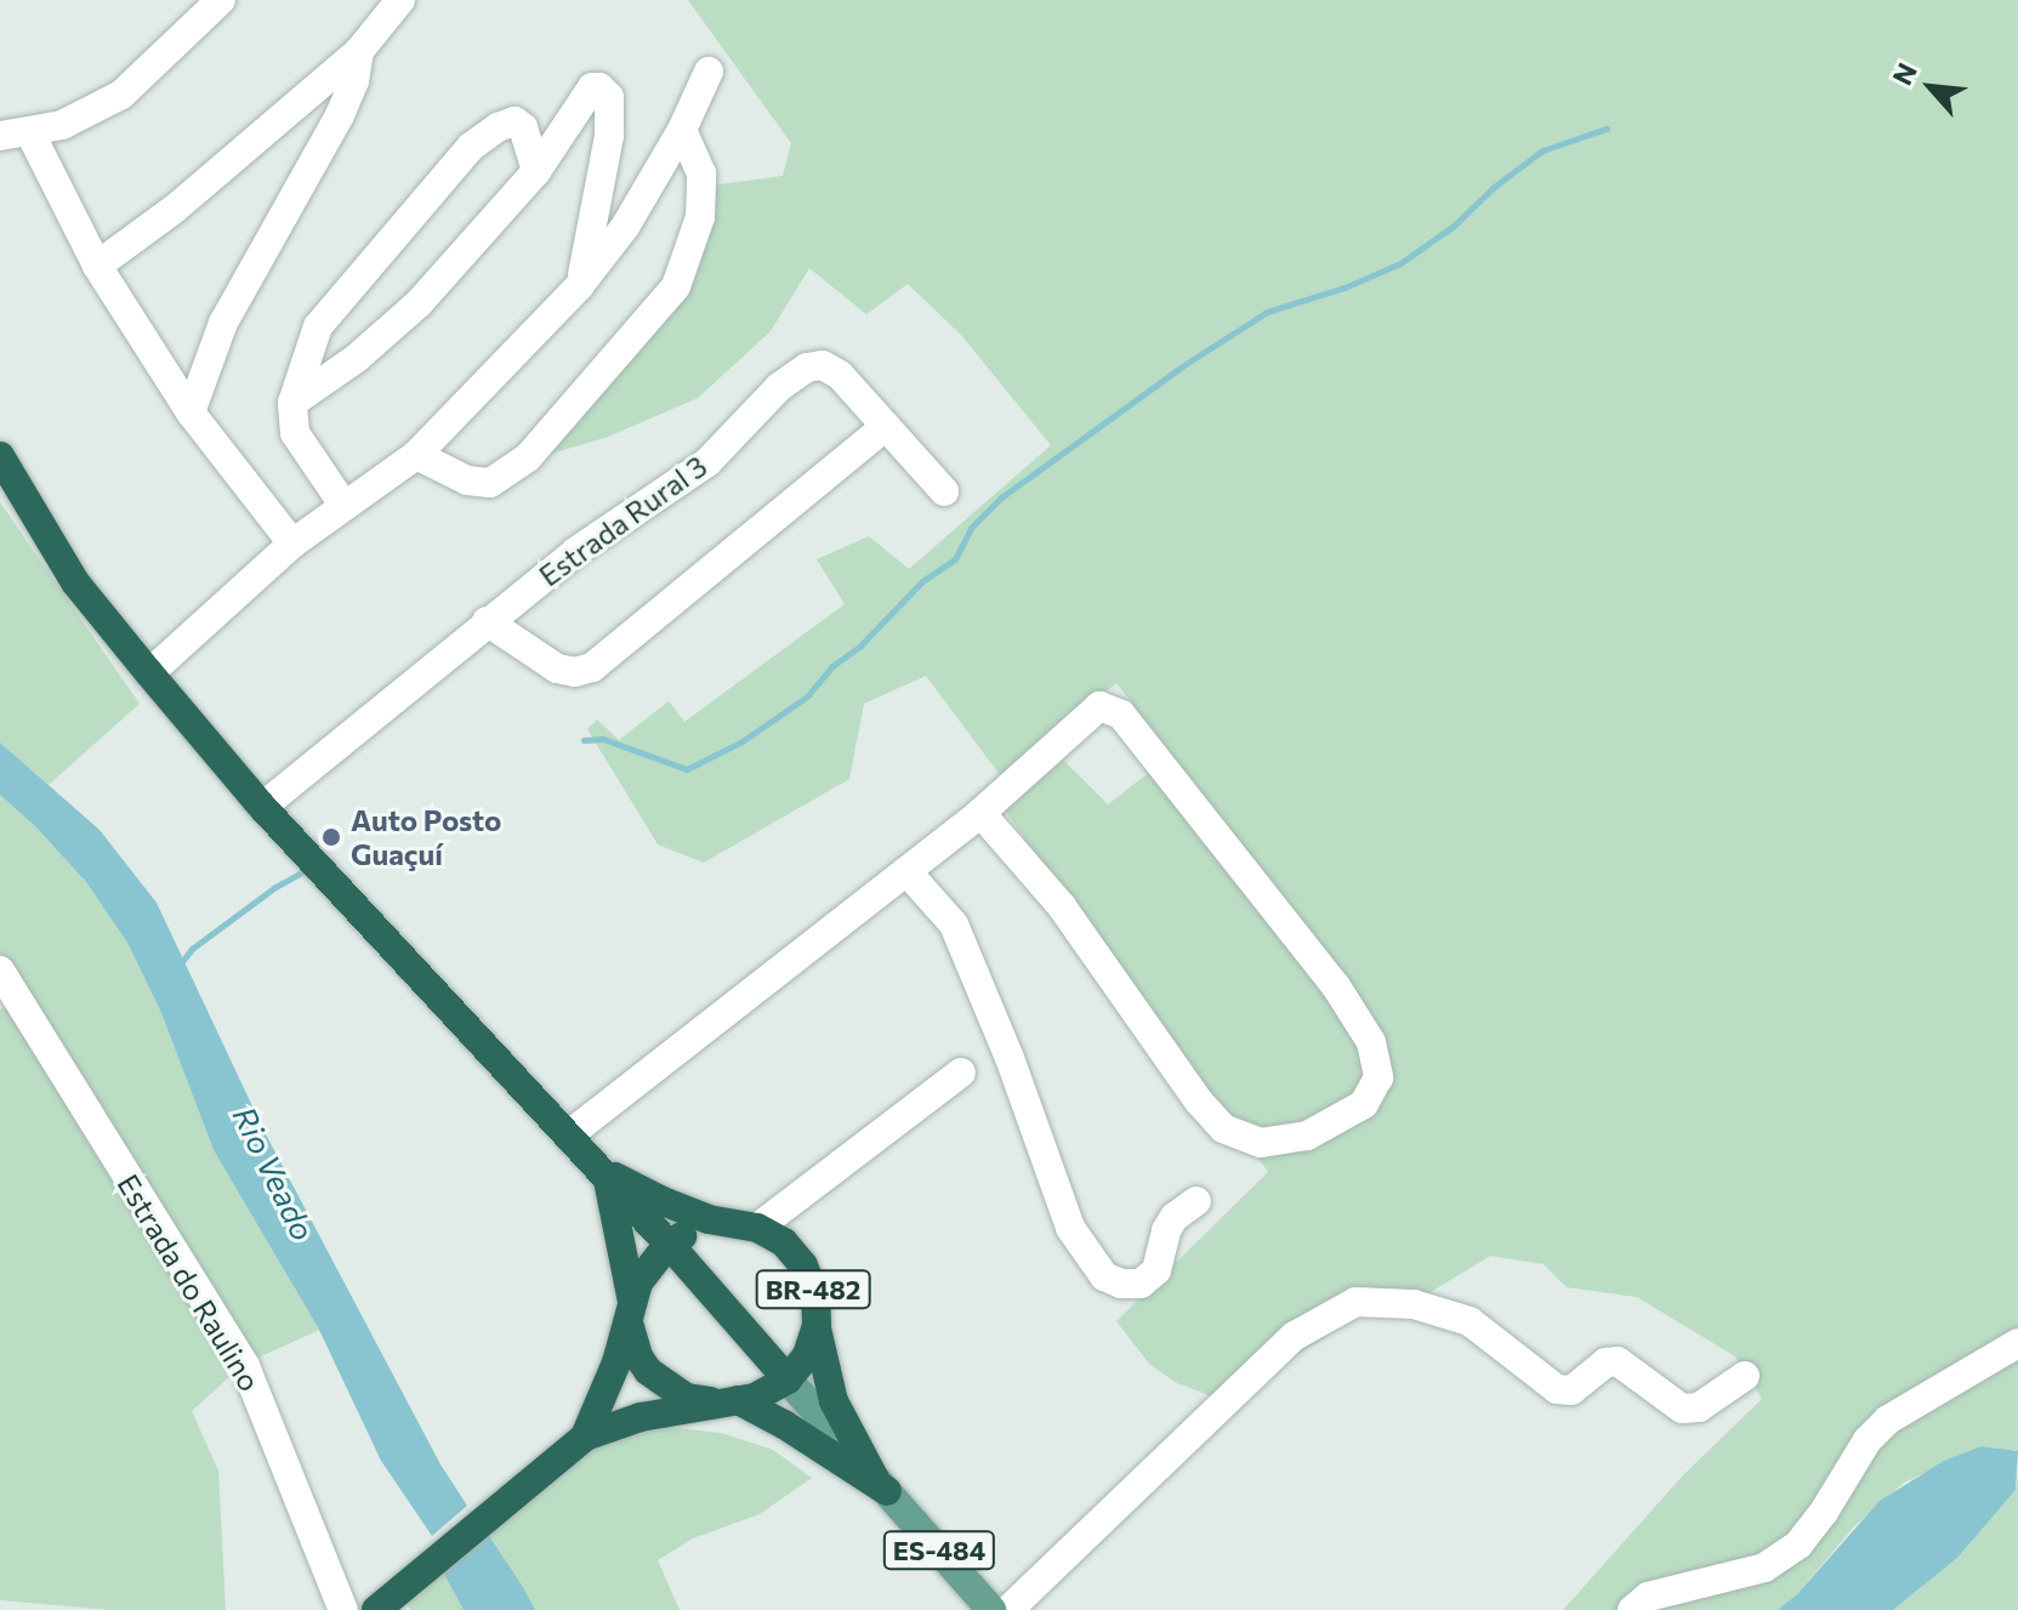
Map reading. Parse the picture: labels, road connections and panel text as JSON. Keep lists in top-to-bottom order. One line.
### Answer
{"streets":{"highway":["BR-482","ES-484"],"street":["Estrada Rural 3","Estrada do Raulino"]},"crossings":[["Estrada Rural 3","BR-482"],["BR-482","ES-484"]],"water":["Rio Veado"],"places":["Auto Posto Guaçuí"],"north":"top left"}
